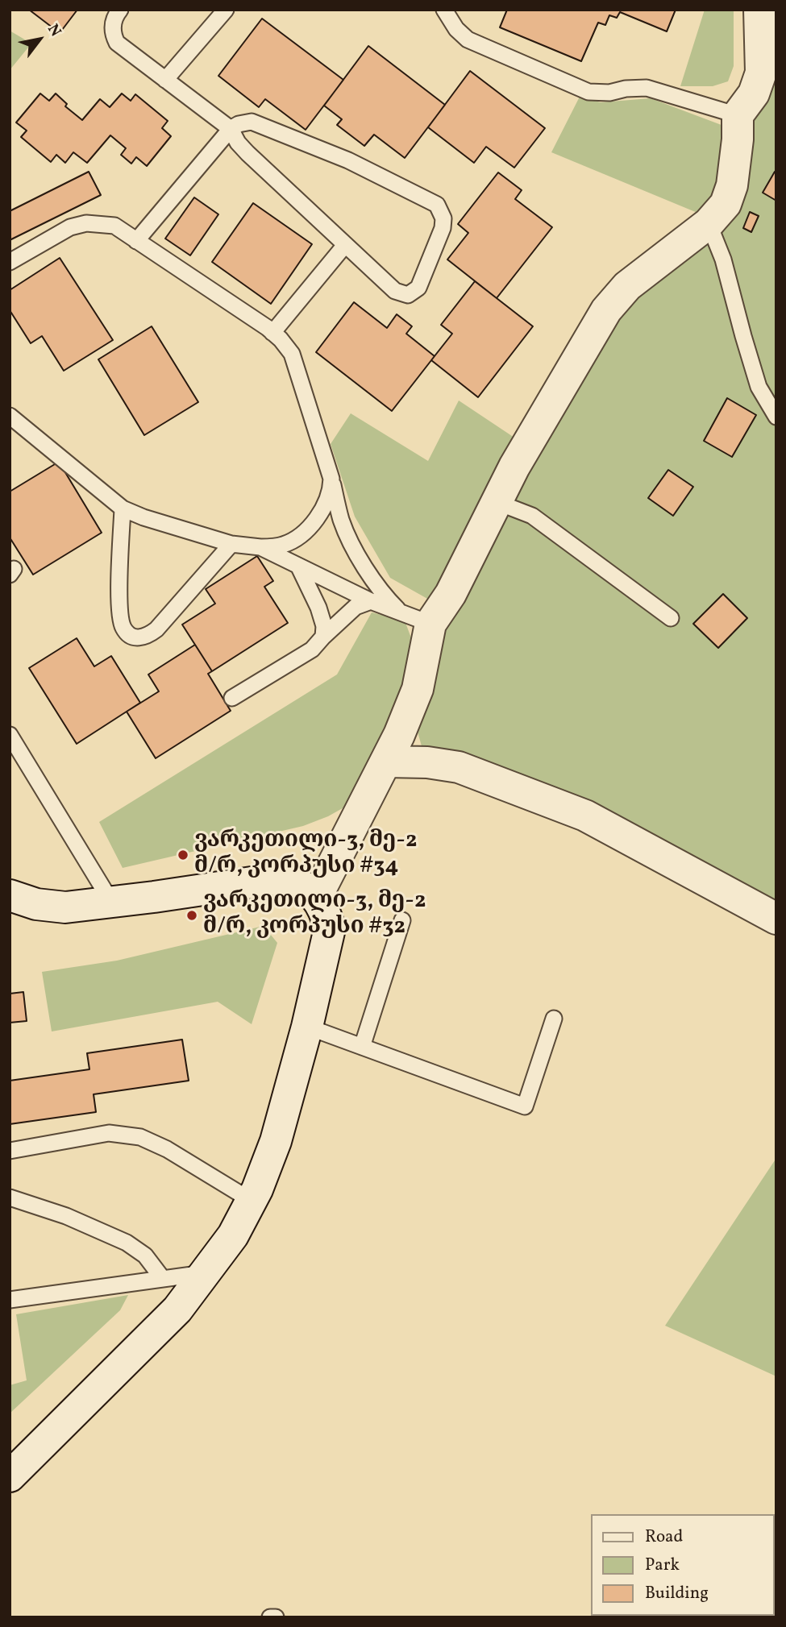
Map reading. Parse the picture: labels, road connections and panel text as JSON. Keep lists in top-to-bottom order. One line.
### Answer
{"places":["ვარკეთილი-3, მე-2 მ/რ, კორპუსი #34","ვარკეთილი-3, მე-2 მ/რ, კორპუსი #32"],"legend":["Road","Park","Building"],"north":"top right"}
